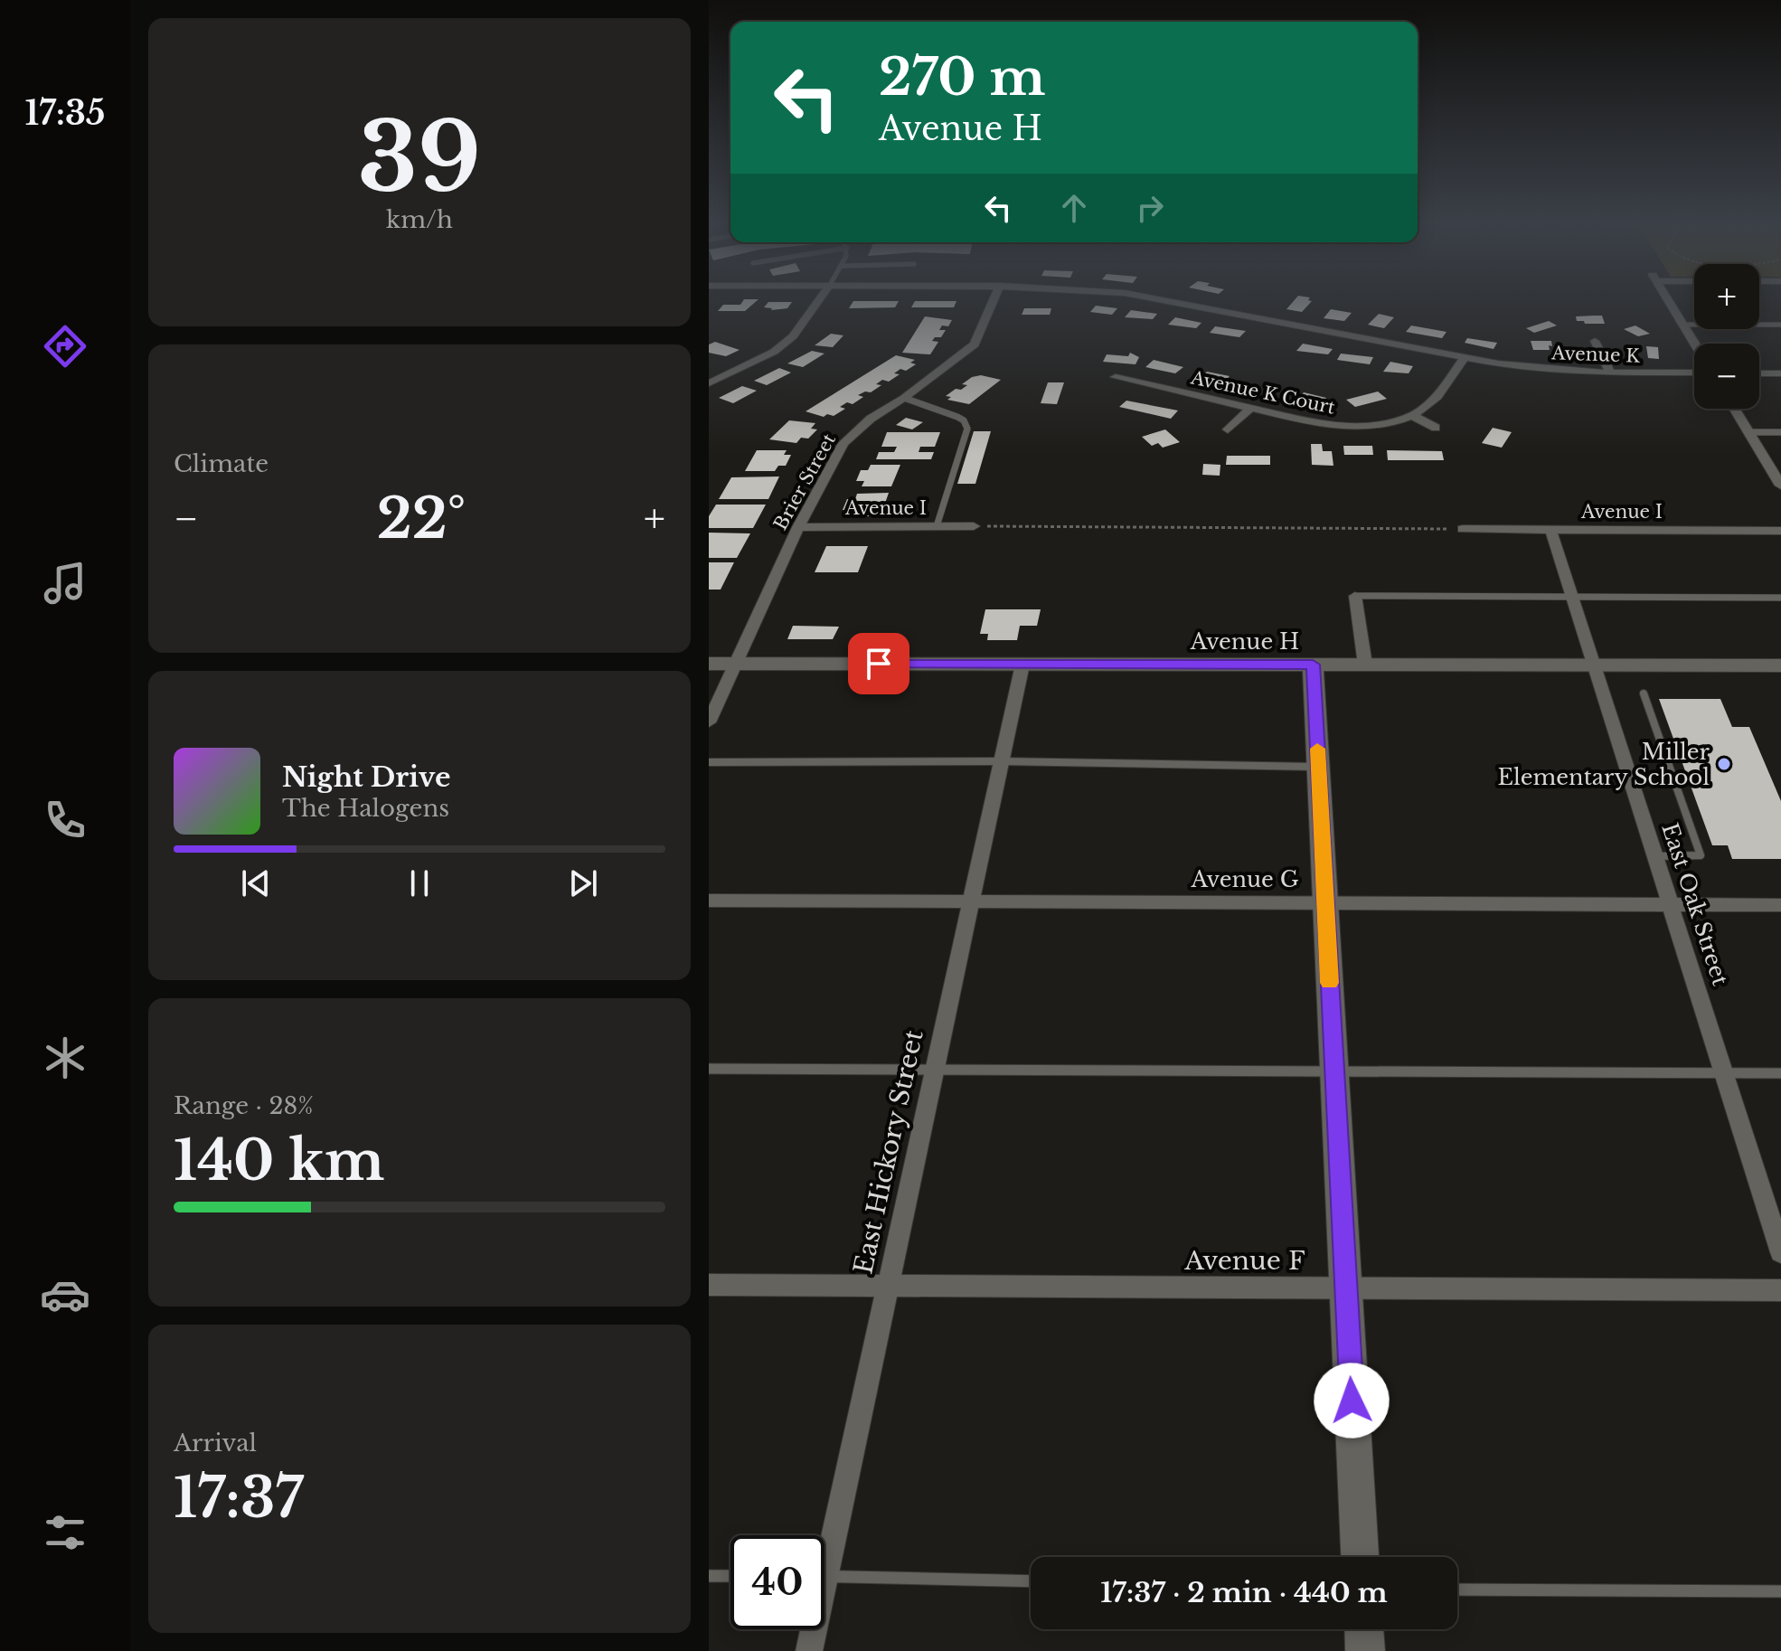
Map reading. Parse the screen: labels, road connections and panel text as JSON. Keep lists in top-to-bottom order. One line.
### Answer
{"streets":{"street":["Avenue K","Avenue K Court","Brier Street","Avenue I","Avenue H","Avenue G","East Oak Street","East Hickory Street","Avenue F"]},"crossings":[["Avenue K","Avenue K Court"],["Brier Street","Avenue I"],["Brier Street","Avenue H"],["Avenue I","East Oak Street"],["Avenue H","East Oak Street"],["Avenue H","East Hickory Street"],["Avenue G","East Oak Street"],["Avenue G","East Hickory Street"],["East Hickory Street","Avenue F"]],"places":["Miller Elementary School"],"page":{"tabs":"17:35","tile":[["39","km/h"],"Climate",["Range · 28%","140 km"],["Arrival","17:37"]],"turn":["270 m","Avenue H"],"map_buttons":["+","−"],"heat":["−","22°","+"],"song":["Night Drive","The Halogens"],"limit":"40","trip":"17:37 · 2 min · 440 m"}}
